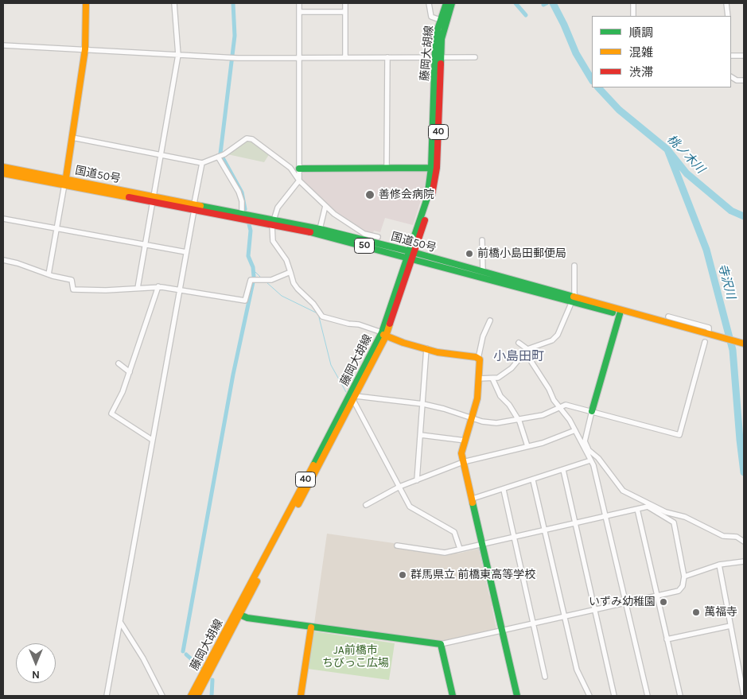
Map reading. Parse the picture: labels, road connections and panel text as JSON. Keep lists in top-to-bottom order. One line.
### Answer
{"streets":{"main road":["藤岡大胡線","40","国道50号","50"]},"crossings":[["藤岡大胡線","国道50号"]],"districts":["小島田町"],"water":["桃ノ木川","寺沢川"],"parks":["JA前橋市 ちびっこ広場"],"places":["善修会病院","前橋小島田郵便局","群馬県立 前橋東高等学校","いずみ幼稚園","萬福寺"],"legend":["順調","混雑","渋滞"],"north":"bottom"}
